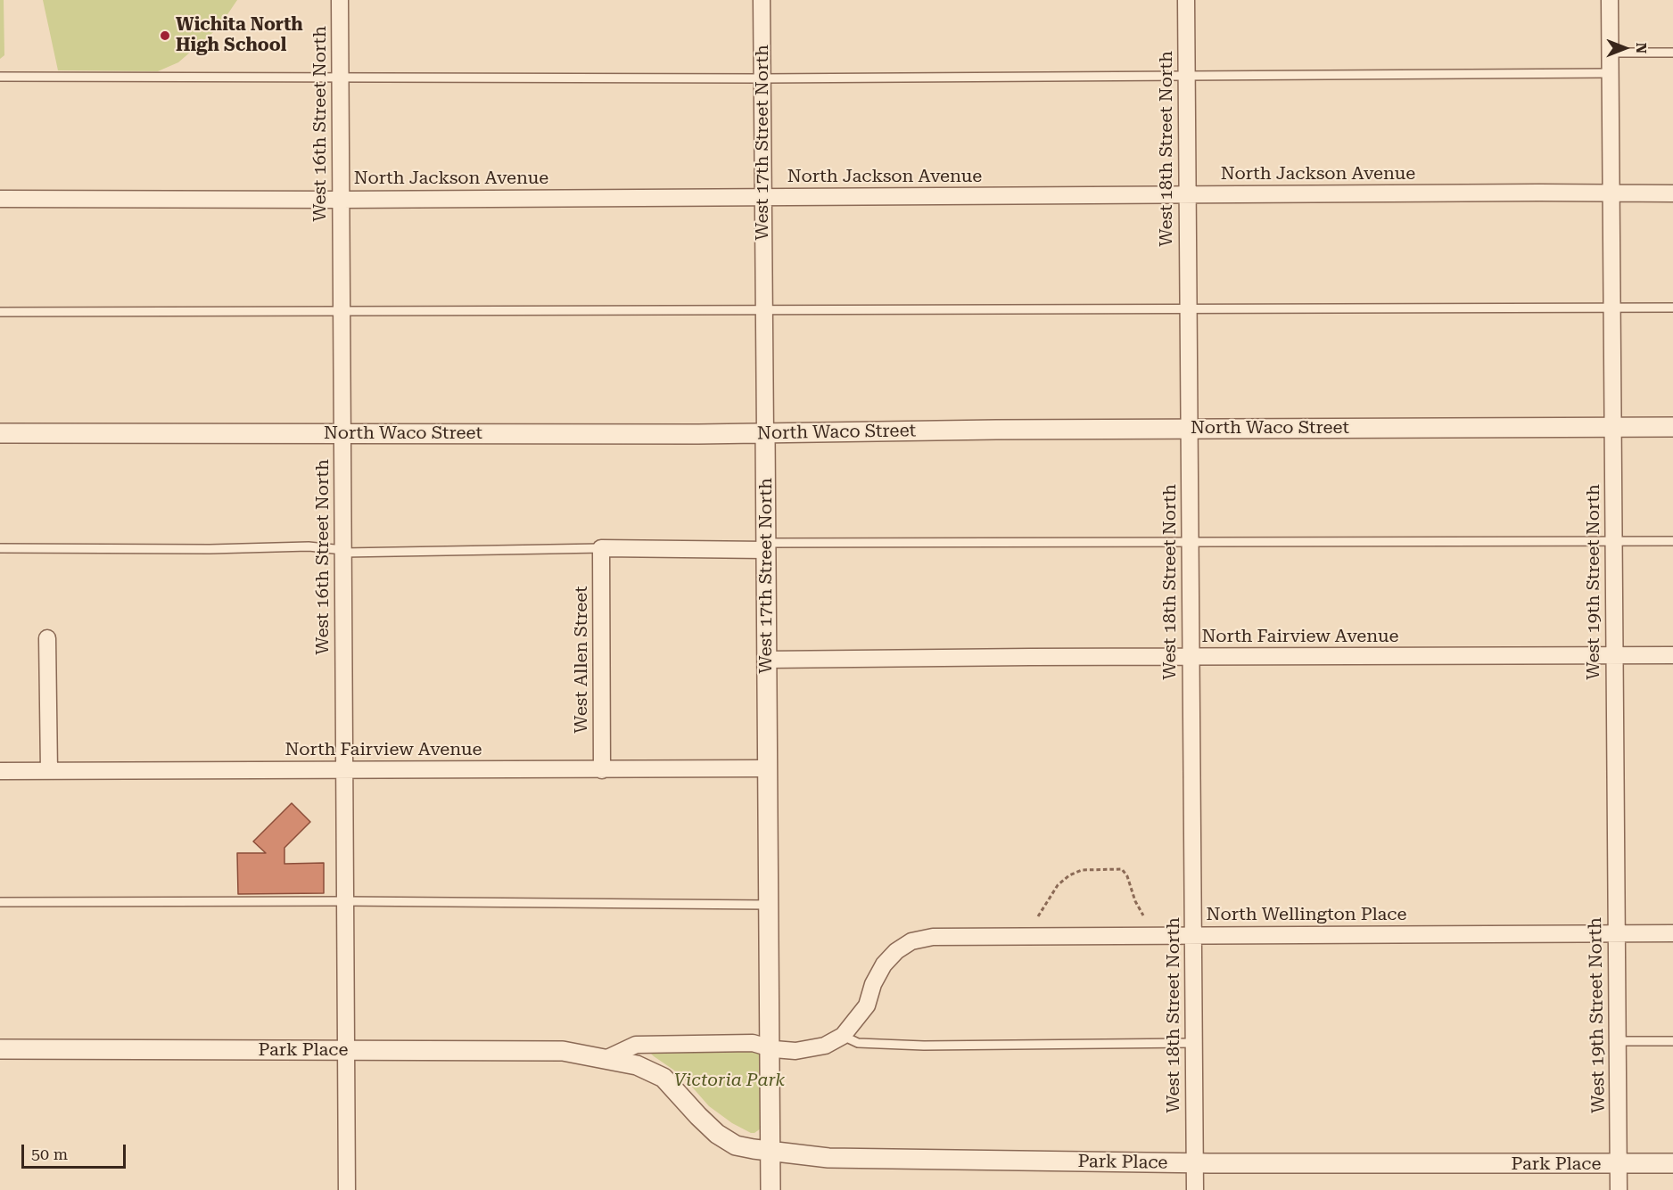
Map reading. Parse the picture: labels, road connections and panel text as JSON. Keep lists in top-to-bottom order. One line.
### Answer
{"streets":{"street":["West 16th Street North","West 17th Street North","West 18th Street North","North Jackson Avenue","North Waco Street","West 19th Street North","North Fairview Avenue","West Allen Street","North Wellington Place","Park Place"]},"crossings":[["West 16th Street North","North Jackson Avenue"],["West 16th Street North","North Waco Street"],["West 16th Street North","North Fairview Avenue"],["West 16th Street North","Park Place"],["West 17th Street North","North Jackson Avenue"],["West 17th Street North","North Waco Street"],["West 17th Street North","North Fairview Avenue"],["West 17th Street North","North Wellington Place"],["West 17th Street North","Park Place"],["West 18th Street North","North Jackson Avenue"],["West 18th Street North","North Waco Street"],["West 18th Street North","North Fairview Avenue"],["West 18th Street North","North Wellington Place"],["West 18th Street North","Park Place"],["North Jackson Avenue","West 19th Street North"],["North Waco Street","West 19th Street North"],["West 19th Street North","North Fairview Avenue"],["West 19th Street North","North Wellington Place"],["West 19th Street North","Park Place"],["North Fairview Avenue","West Allen Street"]],"parks":["Victoria Park"],"places":["Wichita North High School"],"scale_bar":"50 m","north":"right"}
